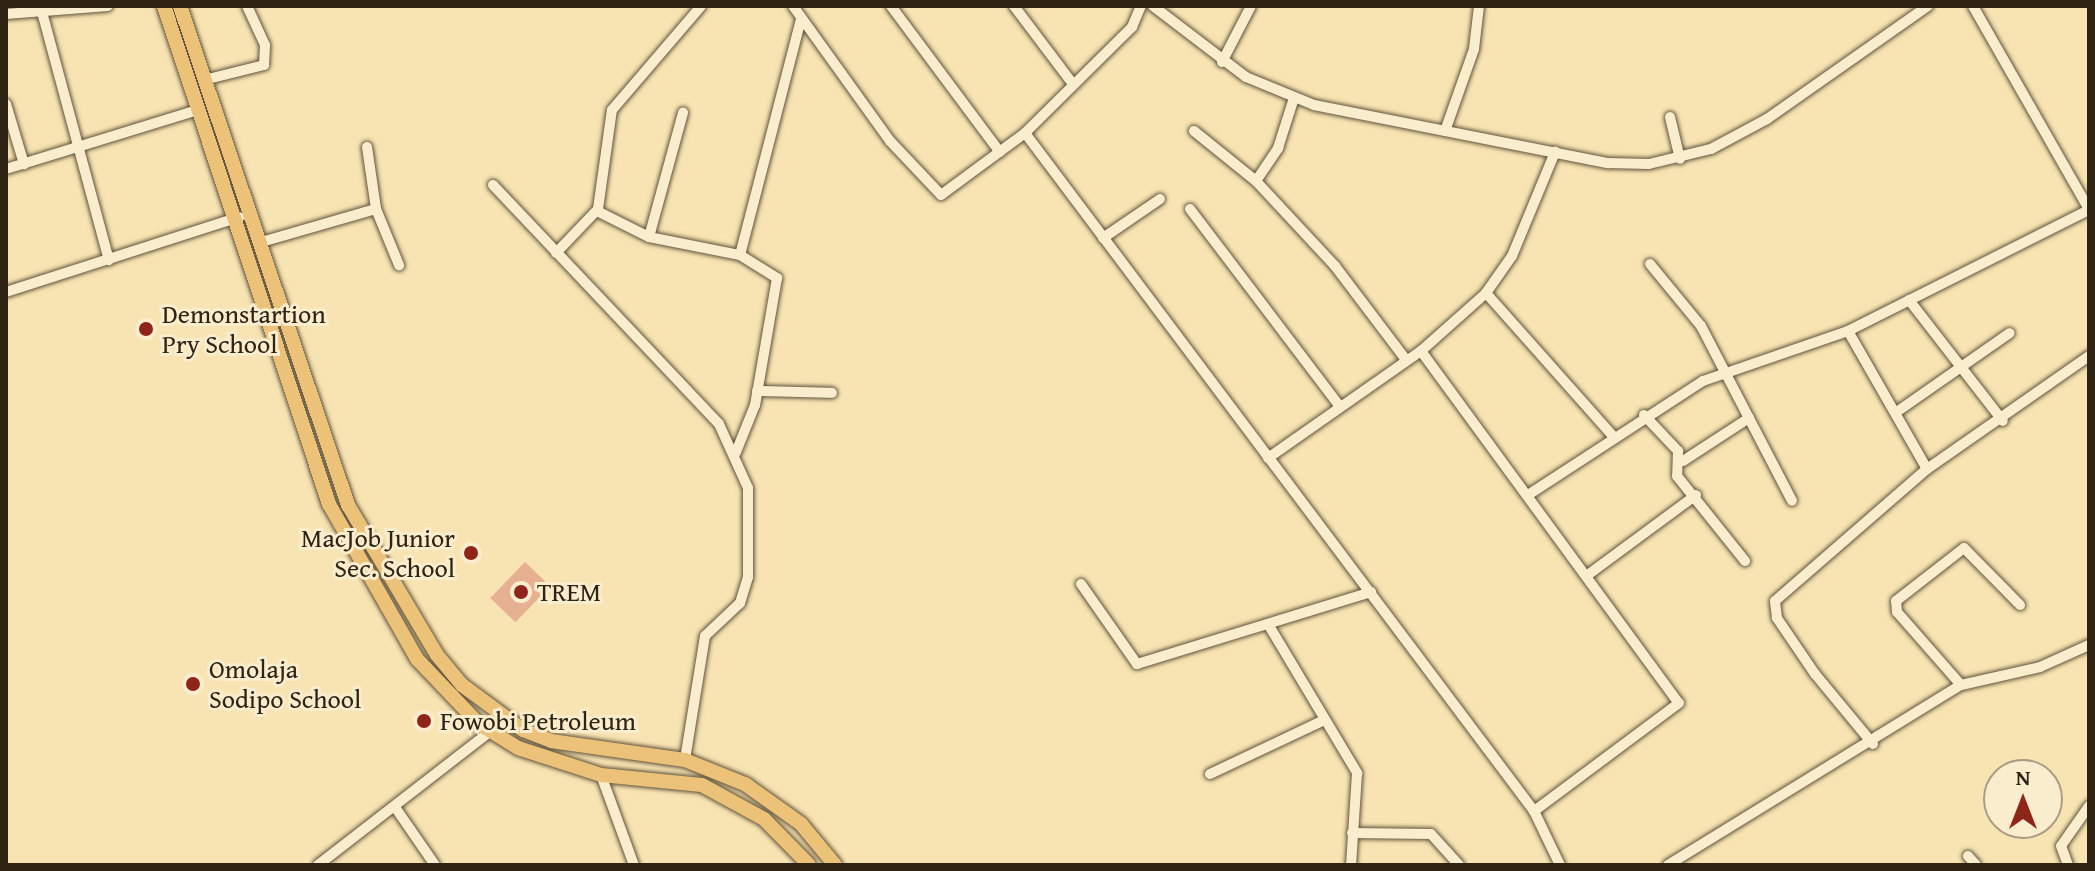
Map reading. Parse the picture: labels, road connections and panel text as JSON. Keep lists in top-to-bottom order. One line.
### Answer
{"places":["Demonstartion Pry School","MacJob Junior Sec. School","TREM","Omolaja Sodipo School","Fowobi Petroleum"],"north":"top"}
